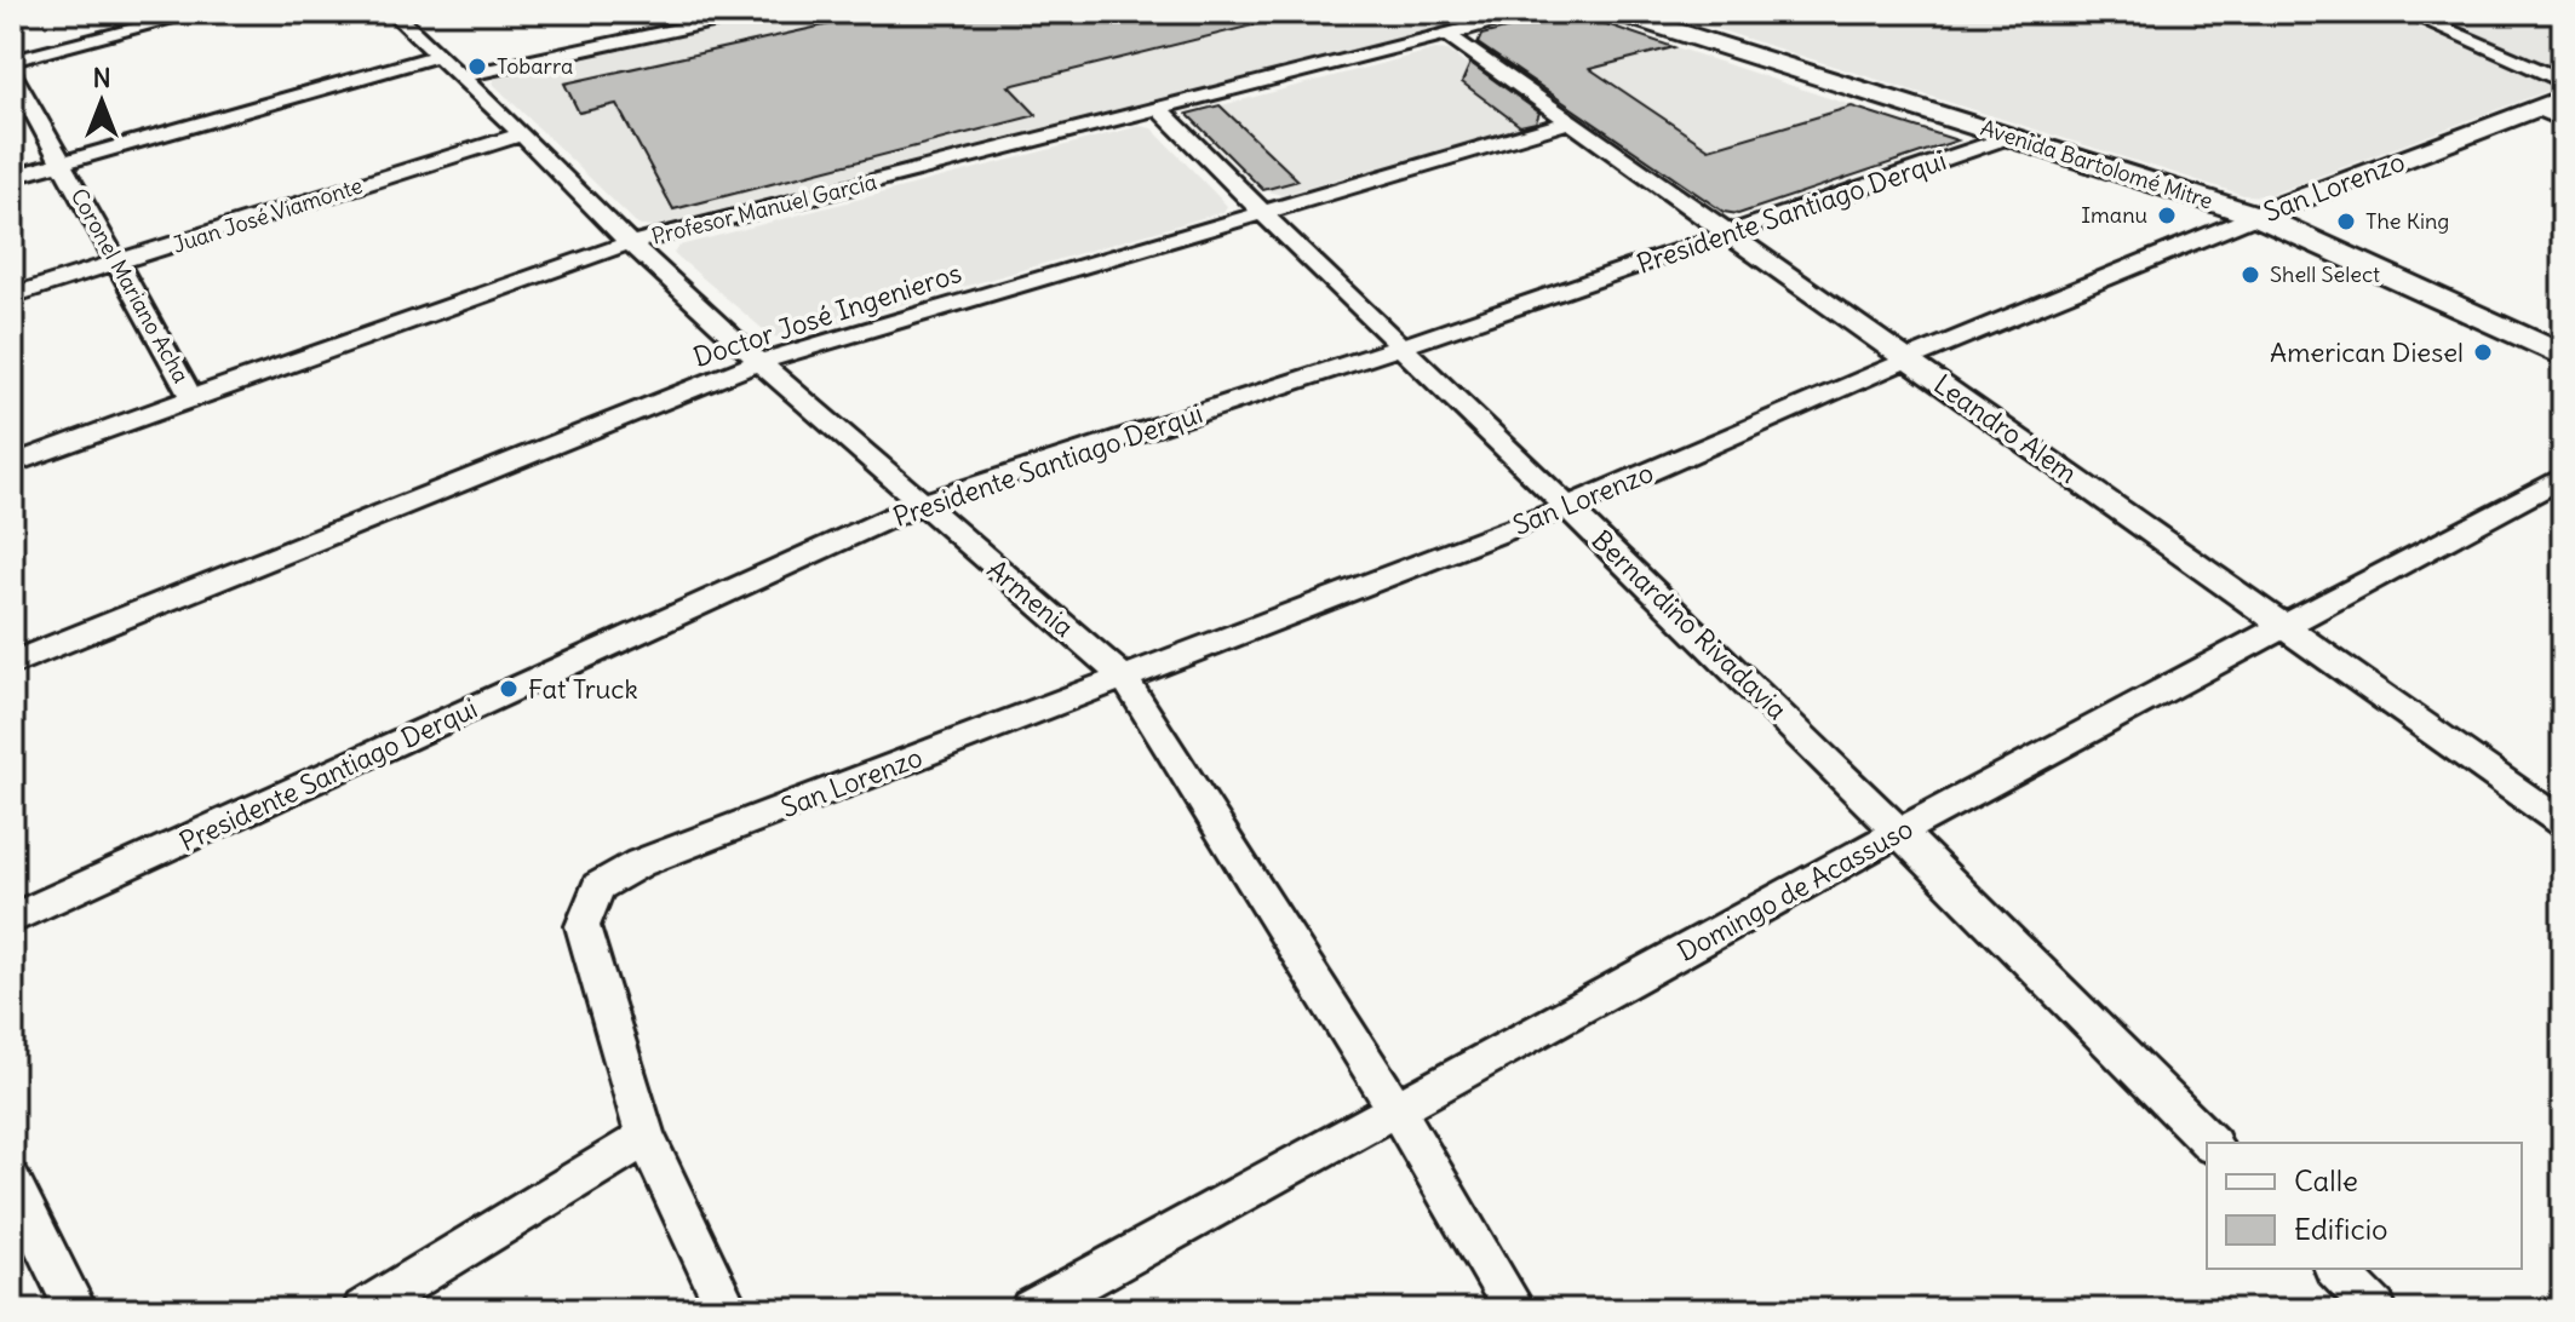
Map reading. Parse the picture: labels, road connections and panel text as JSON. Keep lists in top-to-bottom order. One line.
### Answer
{"streets":{"main road":["Avenida Bartolomé Mitre"],"street":["San Lorenzo","Profesor Manuel García","Presidente Santiago Derqui","Juan José Viamonte","Coronel Mariano Acha","Doctor José Ingenieros","Leandro Alem","Armenia","Bernardino Rivadavia","Domingo de Acassuso"]},"crossings":[["Avenida Bartolomé Mitre","San Lorenzo"],["Avenida Bartolomé Mitre","Presidente Santiago Derqui"],["San Lorenzo","Leandro Alem"],["San Lorenzo","Armenia"],["San Lorenzo","Bernardino Rivadavia"],["Profesor Manuel García","Coronel Mariano Acha"],["Profesor Manuel García","Leandro Alem"],["Profesor Manuel García","Armenia"],["Profesor Manuel García","Bernardino Rivadavia"],["Presidente Santiago Derqui","Leandro Alem"],["Presidente Santiago Derqui","Armenia"],["Presidente Santiago Derqui","Bernardino Rivadavia"],["Juan José Viamonte","Coronel Mariano Acha"],["Juan José Viamonte","Armenia"],["Doctor José Ingenieros","Leandro Alem"],["Doctor José Ingenieros","Armenia"],["Doctor José Ingenieros","Bernardino Rivadavia"],["Leandro Alem","Domingo de Acassuso"],["Armenia","Domingo de Acassuso"],["Bernardino Rivadavia","Domingo de Acassuso"]],"places":["Tobarra","Imanu","The King","Shell Select","American Diesel","Fat Truck"],"legend":["Calle","Edificio"],"north":"top"}
